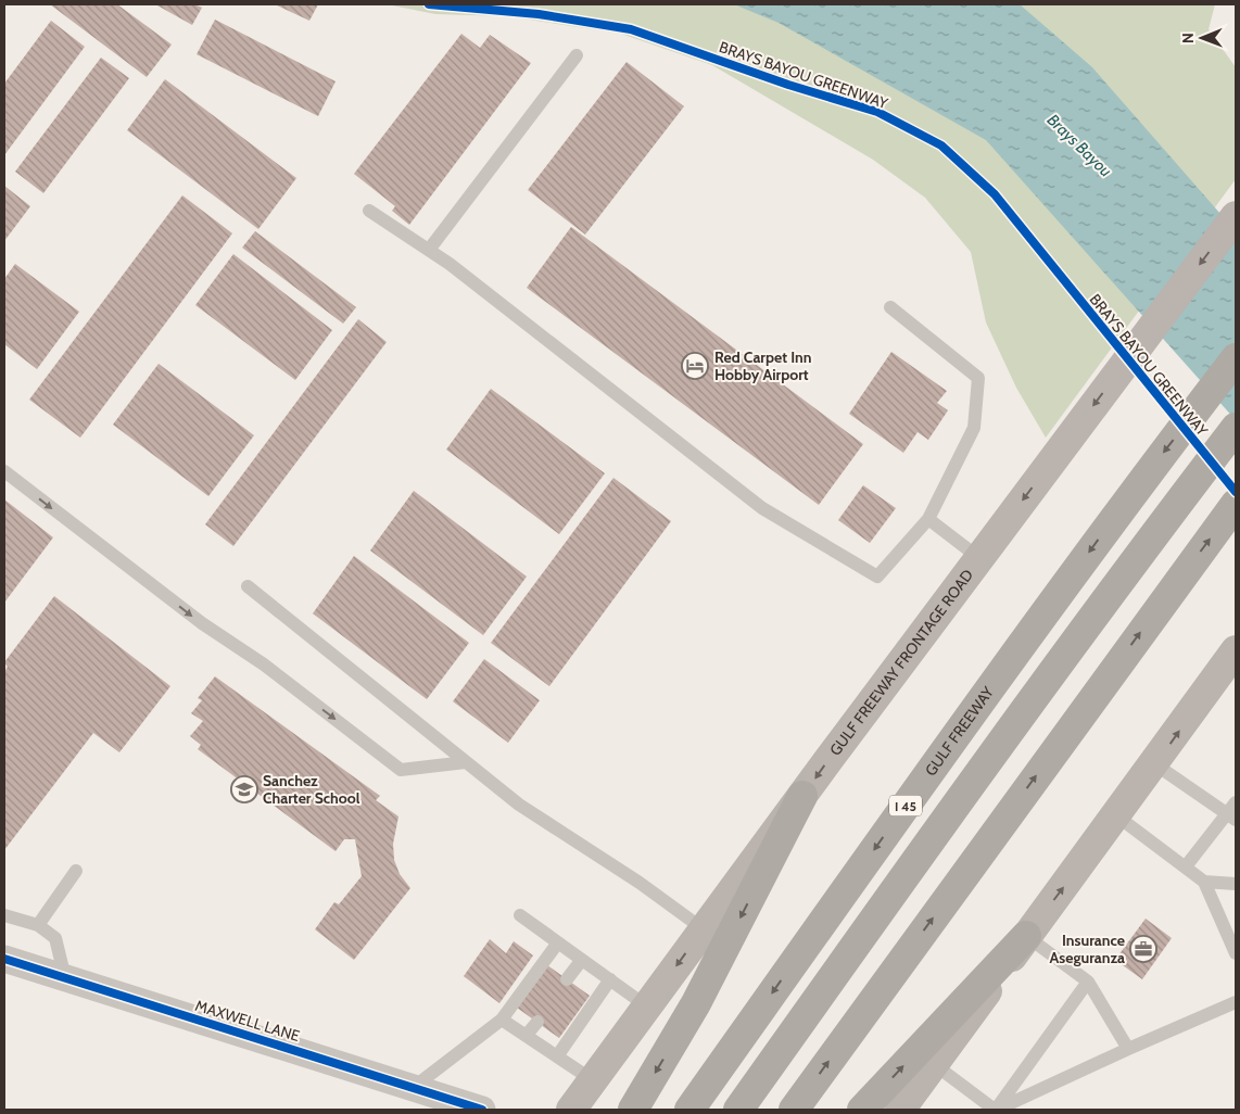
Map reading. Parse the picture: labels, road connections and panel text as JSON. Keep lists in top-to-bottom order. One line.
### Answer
{"streets":{"highway":["GULF FREEWAY","I 45"],"main road":["GULF FREEWAY FRONTAGE ROAD"],"street":["MAXWELL LANE"],"cycle path":["BRAYS BAYOU GREENWAY"]},"water":["Brays Bayou"],"places":{"hotel":["Red Carpet Inn Hobby Airport"],"school or university":["Sanchez Charter School"],"office":["Insurance Aseguranza"]},"north":"left"}
